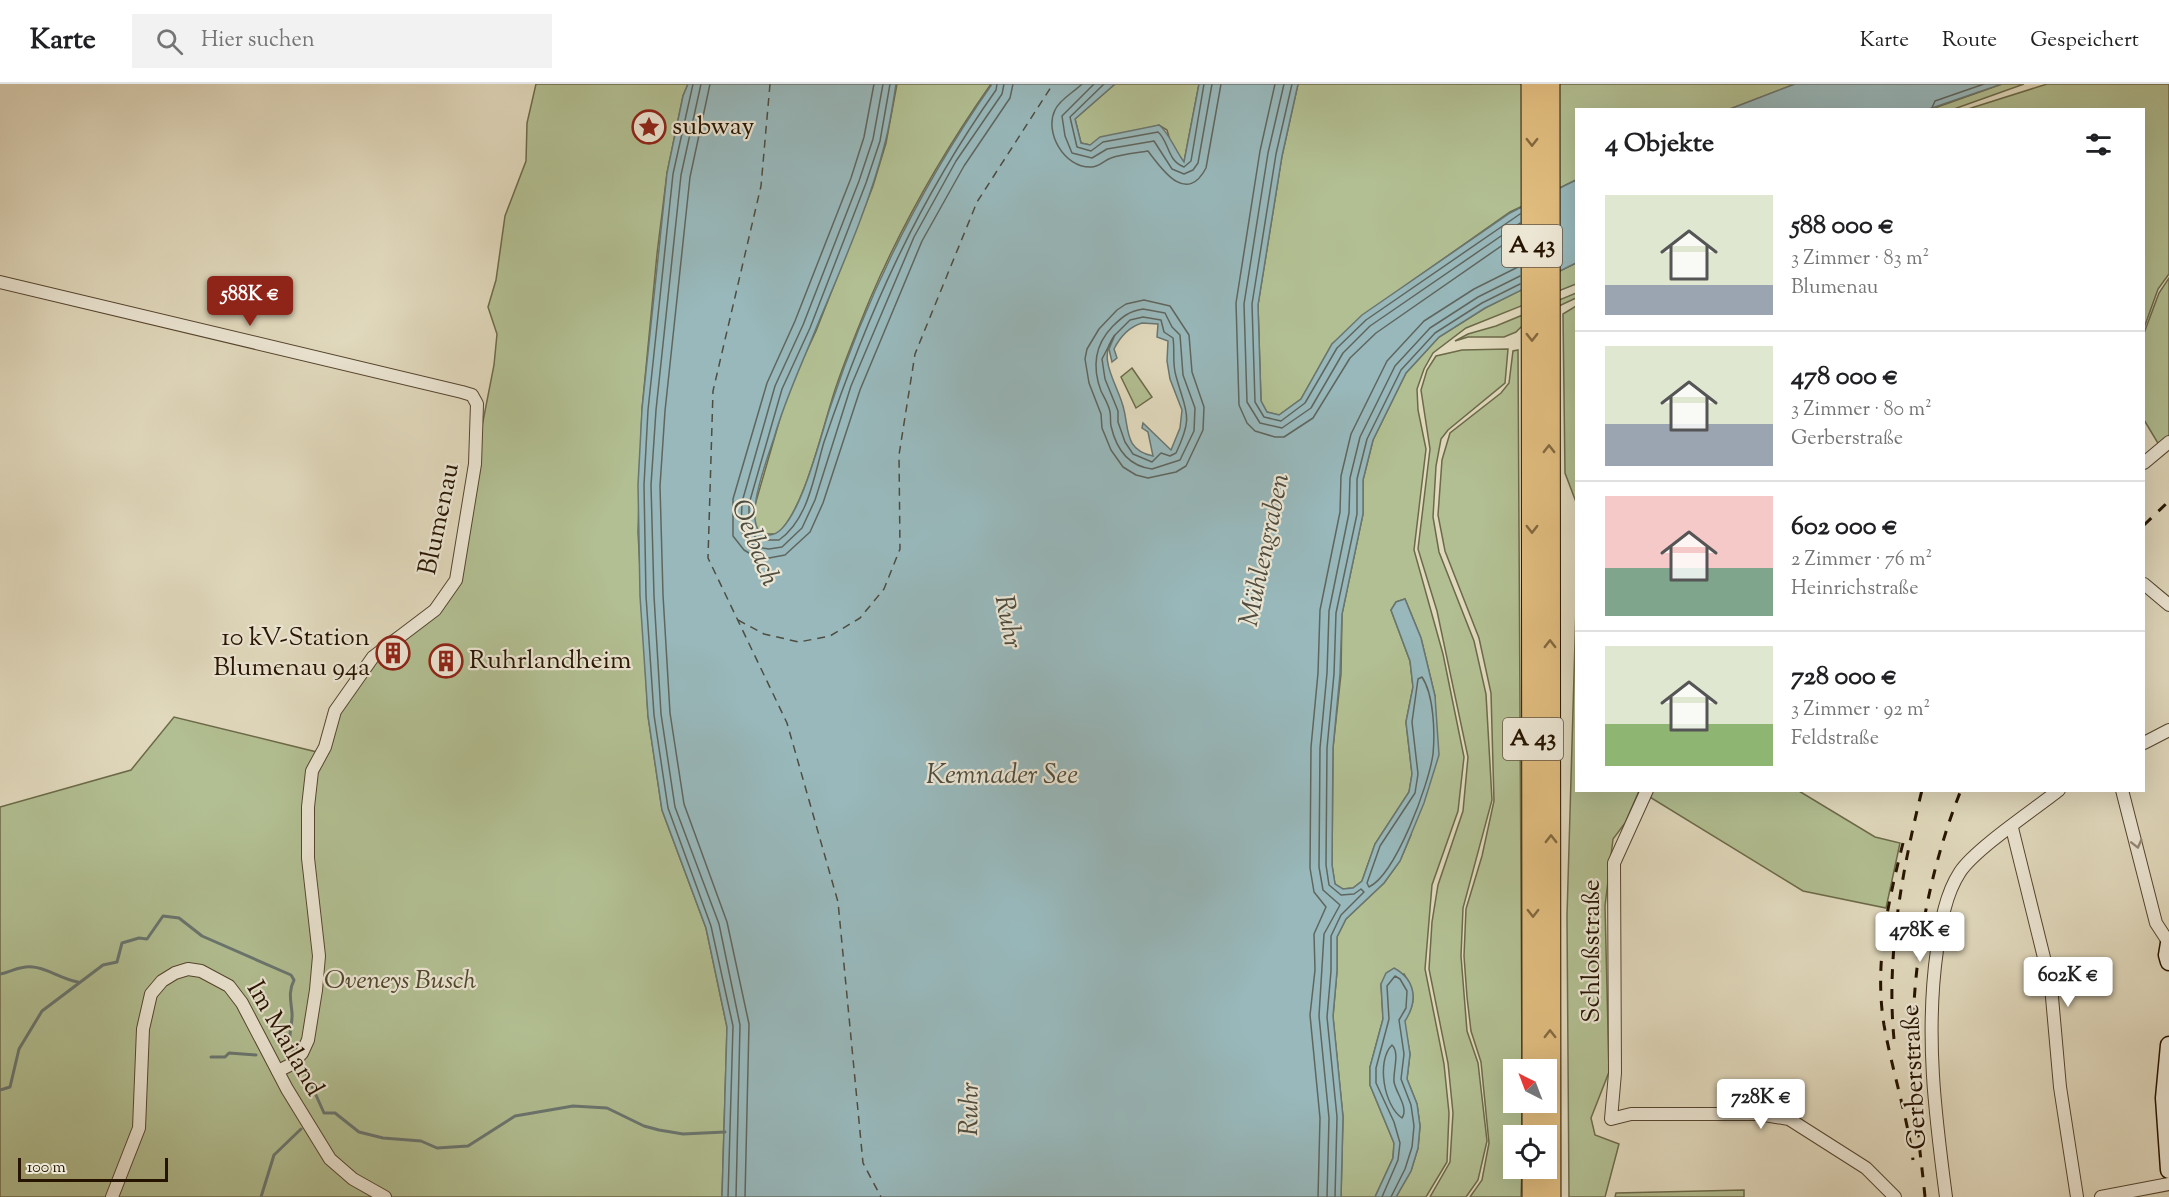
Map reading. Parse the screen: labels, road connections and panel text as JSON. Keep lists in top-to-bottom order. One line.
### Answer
{"streets":{"highway":["A 43"],"street":["Blumenau","Schloßstraße","Im Mailand","Gerberstraße"]},"crossings":[["Blumenau","Im Mailand"]],"water":["Oelbach","Mühlengraben","Ruhr","Kemnader See"],"parks":["Oveneys Busch"],"places":{"place":["subway"],"building":["10 kV-Station Blumenau 94a","Ruhrlandheim"]},"scale_bar":"100 m","north":"top left","page":{"header":"Karte","search":"Hier suchen","nav":["Karte","Route","Gespeichert"],"heading":"4 Objekte","list":[{"name":"588 000 €","note":"3 Zimmer · 83 m² · Blumenau"},{"name":"478 000 €","note":"3 Zimmer · 80 m² · Gerberstraße"},{"name":"602 000 €","note":"2 Zimmer · 76 m² · Heinrichstraße"},{"name":"728 000 €","note":"3 Zimmer · 92 m² · Feldstraße"}],"price":["588K €","478K €","602K €","728K €"],"scale":"100 m"}}
